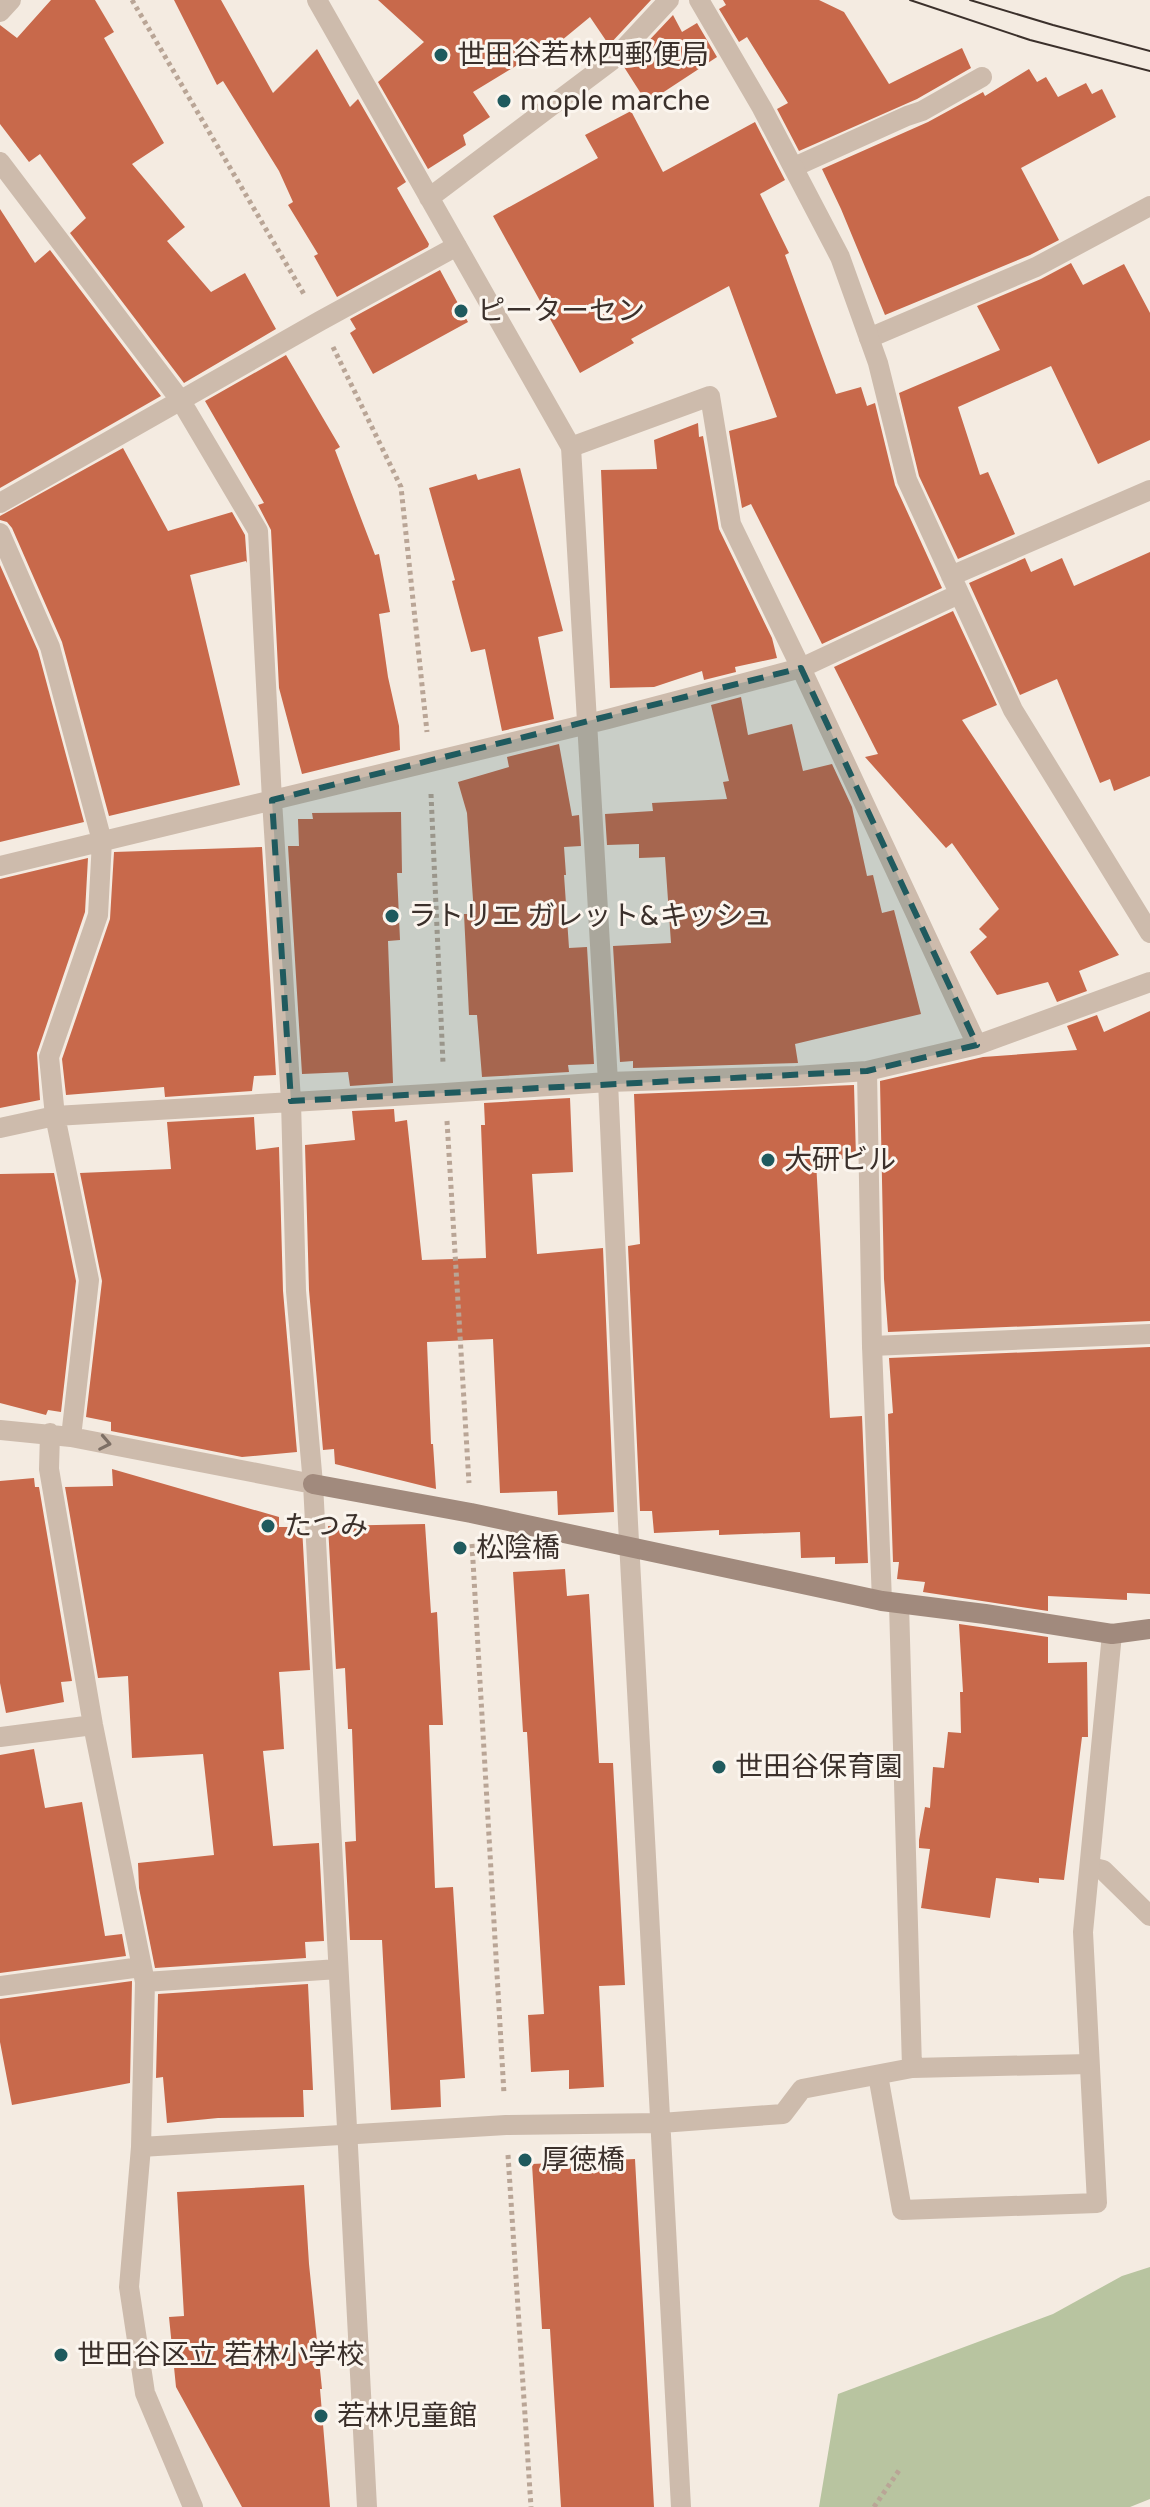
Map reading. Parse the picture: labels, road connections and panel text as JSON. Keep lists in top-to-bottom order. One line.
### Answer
{"places":["世田谷若林四郵便局","mople marche","ピーターセン","ラトリエ ガレット&キッシュ","大研ビル","たつみ","松陰橋","世田谷保育園","厚徳橋","世田谷区立 若林小学校","若林児童館"]}
